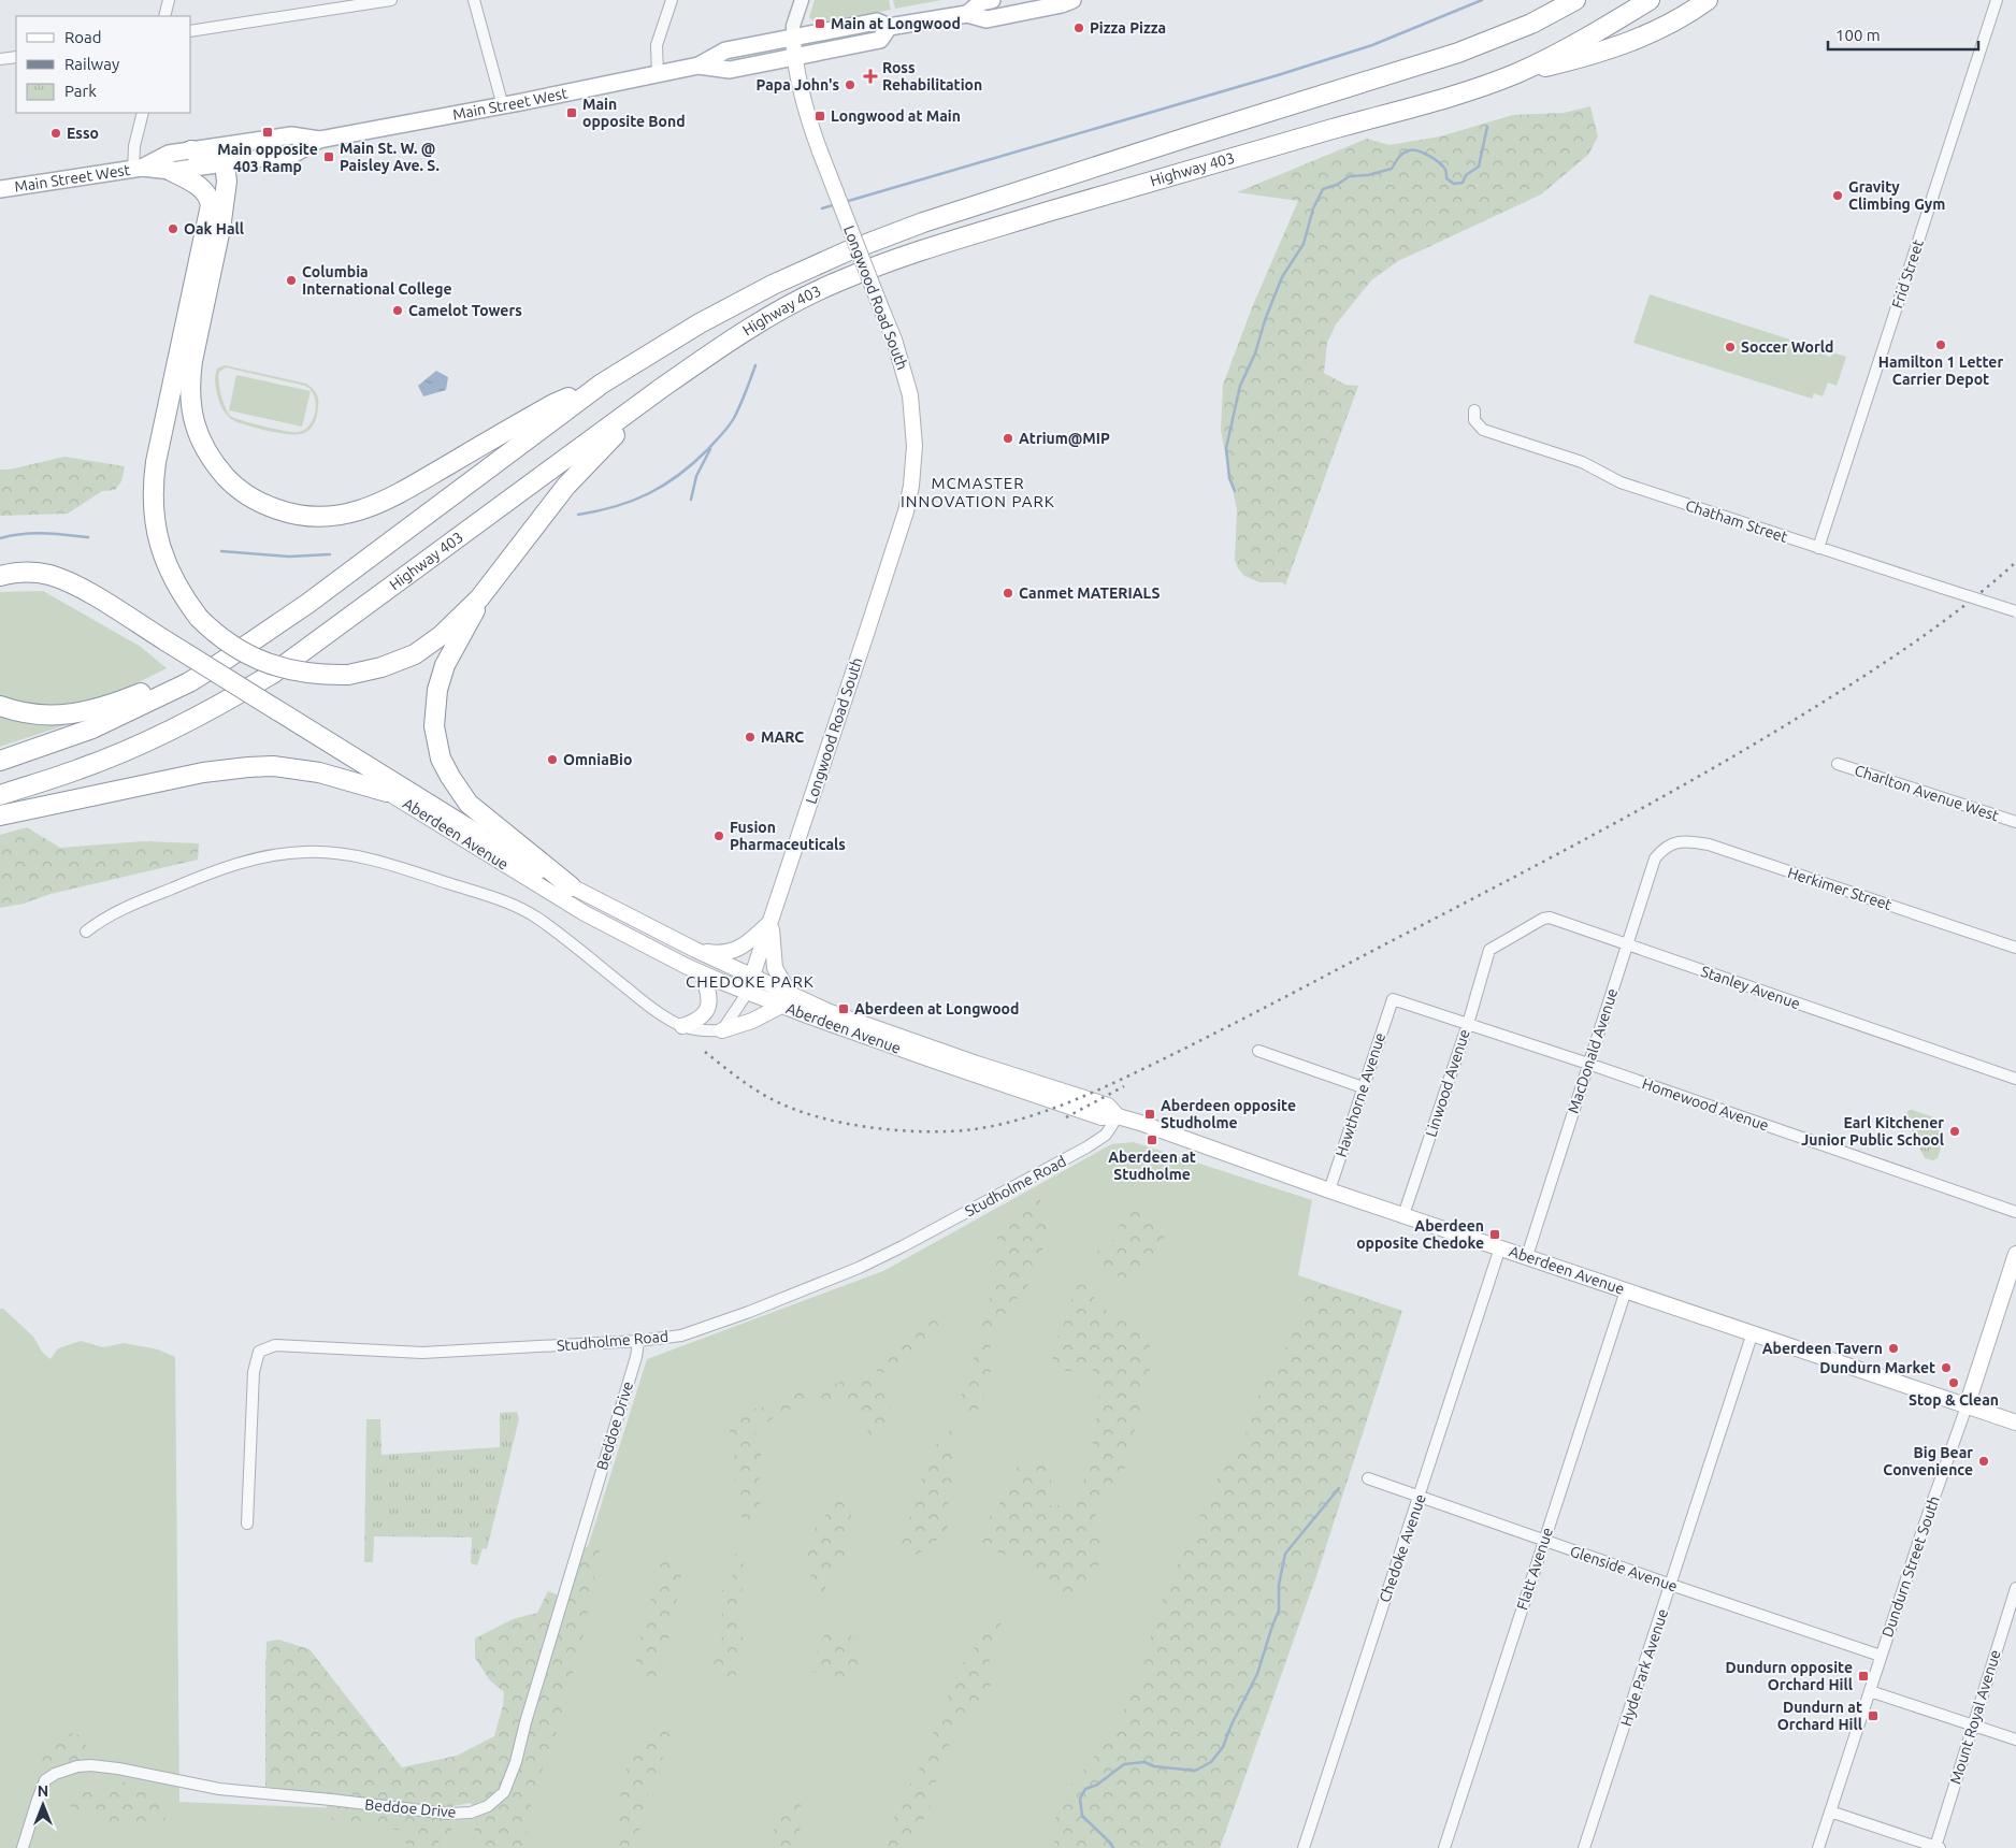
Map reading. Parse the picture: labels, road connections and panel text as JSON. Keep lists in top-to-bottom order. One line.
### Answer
{"streets":{"highway":["Highway 403"],"main road":["Main Street West","Longwood Road South","Aberdeen Avenue","Dundurn Street South"],"street":["Frid Street","Chatham Street","Charlton Avenue West","Herkimer Street","Stanley Avenue","MacDonald Avenue","Linwood Avenue","Hawthorne Avenue","Homewood Avenue","Studholme Road","Beddoe Drive","Chedoke Avenue","Flatt Avenue","Glenside Avenue","Hyde Park Avenue","Mount Royal Avenue"]},"crossings":[["Main Street West","Longwood Road South"],["Frid Street","Chatham Street"],["Longwood Road South","Aberdeen Avenue"],["Aberdeen Avenue","MacDonald Avenue"],["Aberdeen Avenue","Linwood Avenue"],["Aberdeen Avenue","Hawthorne Avenue"],["Aberdeen Avenue","Studholme Road"],["Aberdeen Avenue","Chedoke Avenue"],["Aberdeen Avenue","Dundurn Street South"],["Aberdeen Avenue","Flatt Avenue"],["Aberdeen Avenue","Hyde Park Avenue"],["Herkimer Street","MacDonald Avenue"],["Stanley Avenue","MacDonald Avenue"],["Stanley Avenue","Linwood Avenue"],["MacDonald Avenue","Homewood Avenue"],["Linwood Avenue","Homewood Avenue"],["Hawthorne Avenue","Homewood Avenue"],["Studholme Road","Beddoe Drive"],["Chedoke Avenue","Glenside Avenue"],["Dundurn Street South","Glenside Avenue"],["Flatt Avenue","Glenside Avenue"],["Glenside Avenue","Hyde Park Avenue"]],"districts":["MCMASTER INNOVATION PARK","CHEDOKE PARK"],"places":{"transit":["Main at Longwood","Main opposite Bond","Longwood at Main","Main opposite 403 Ramp","Main St. W. @ Paisley Ave. S.","Aberdeen at Longwood","Aberdeen opposite Studholme","Aberdeen at Studholme","Aberdeen opposite Chedoke","Dundurn opposite Orchard Hill","Dundurn at Orchard Hill"],"other":["Pizza Pizza","Papa John's","Esso","Gravity Climbing Gym","Oak Hall","Columbia International College","Camelot Towers","Hamilton 1 Letter Carrier Depot","Soccer World","Atrium@MIP","Canmet MATERIALS","MARC","OmniaBio","Fusion Pharmaceuticals","Earl Kitchener Junior Public School","Aberdeen Tavern","Dundurn Market","Stop & Clean","Big Bear Convenience"],"health":["Ross Rehabilitation"]},"legend":["Road","Railway","Park"],"scale_bar":"100 m","north":"top"}
